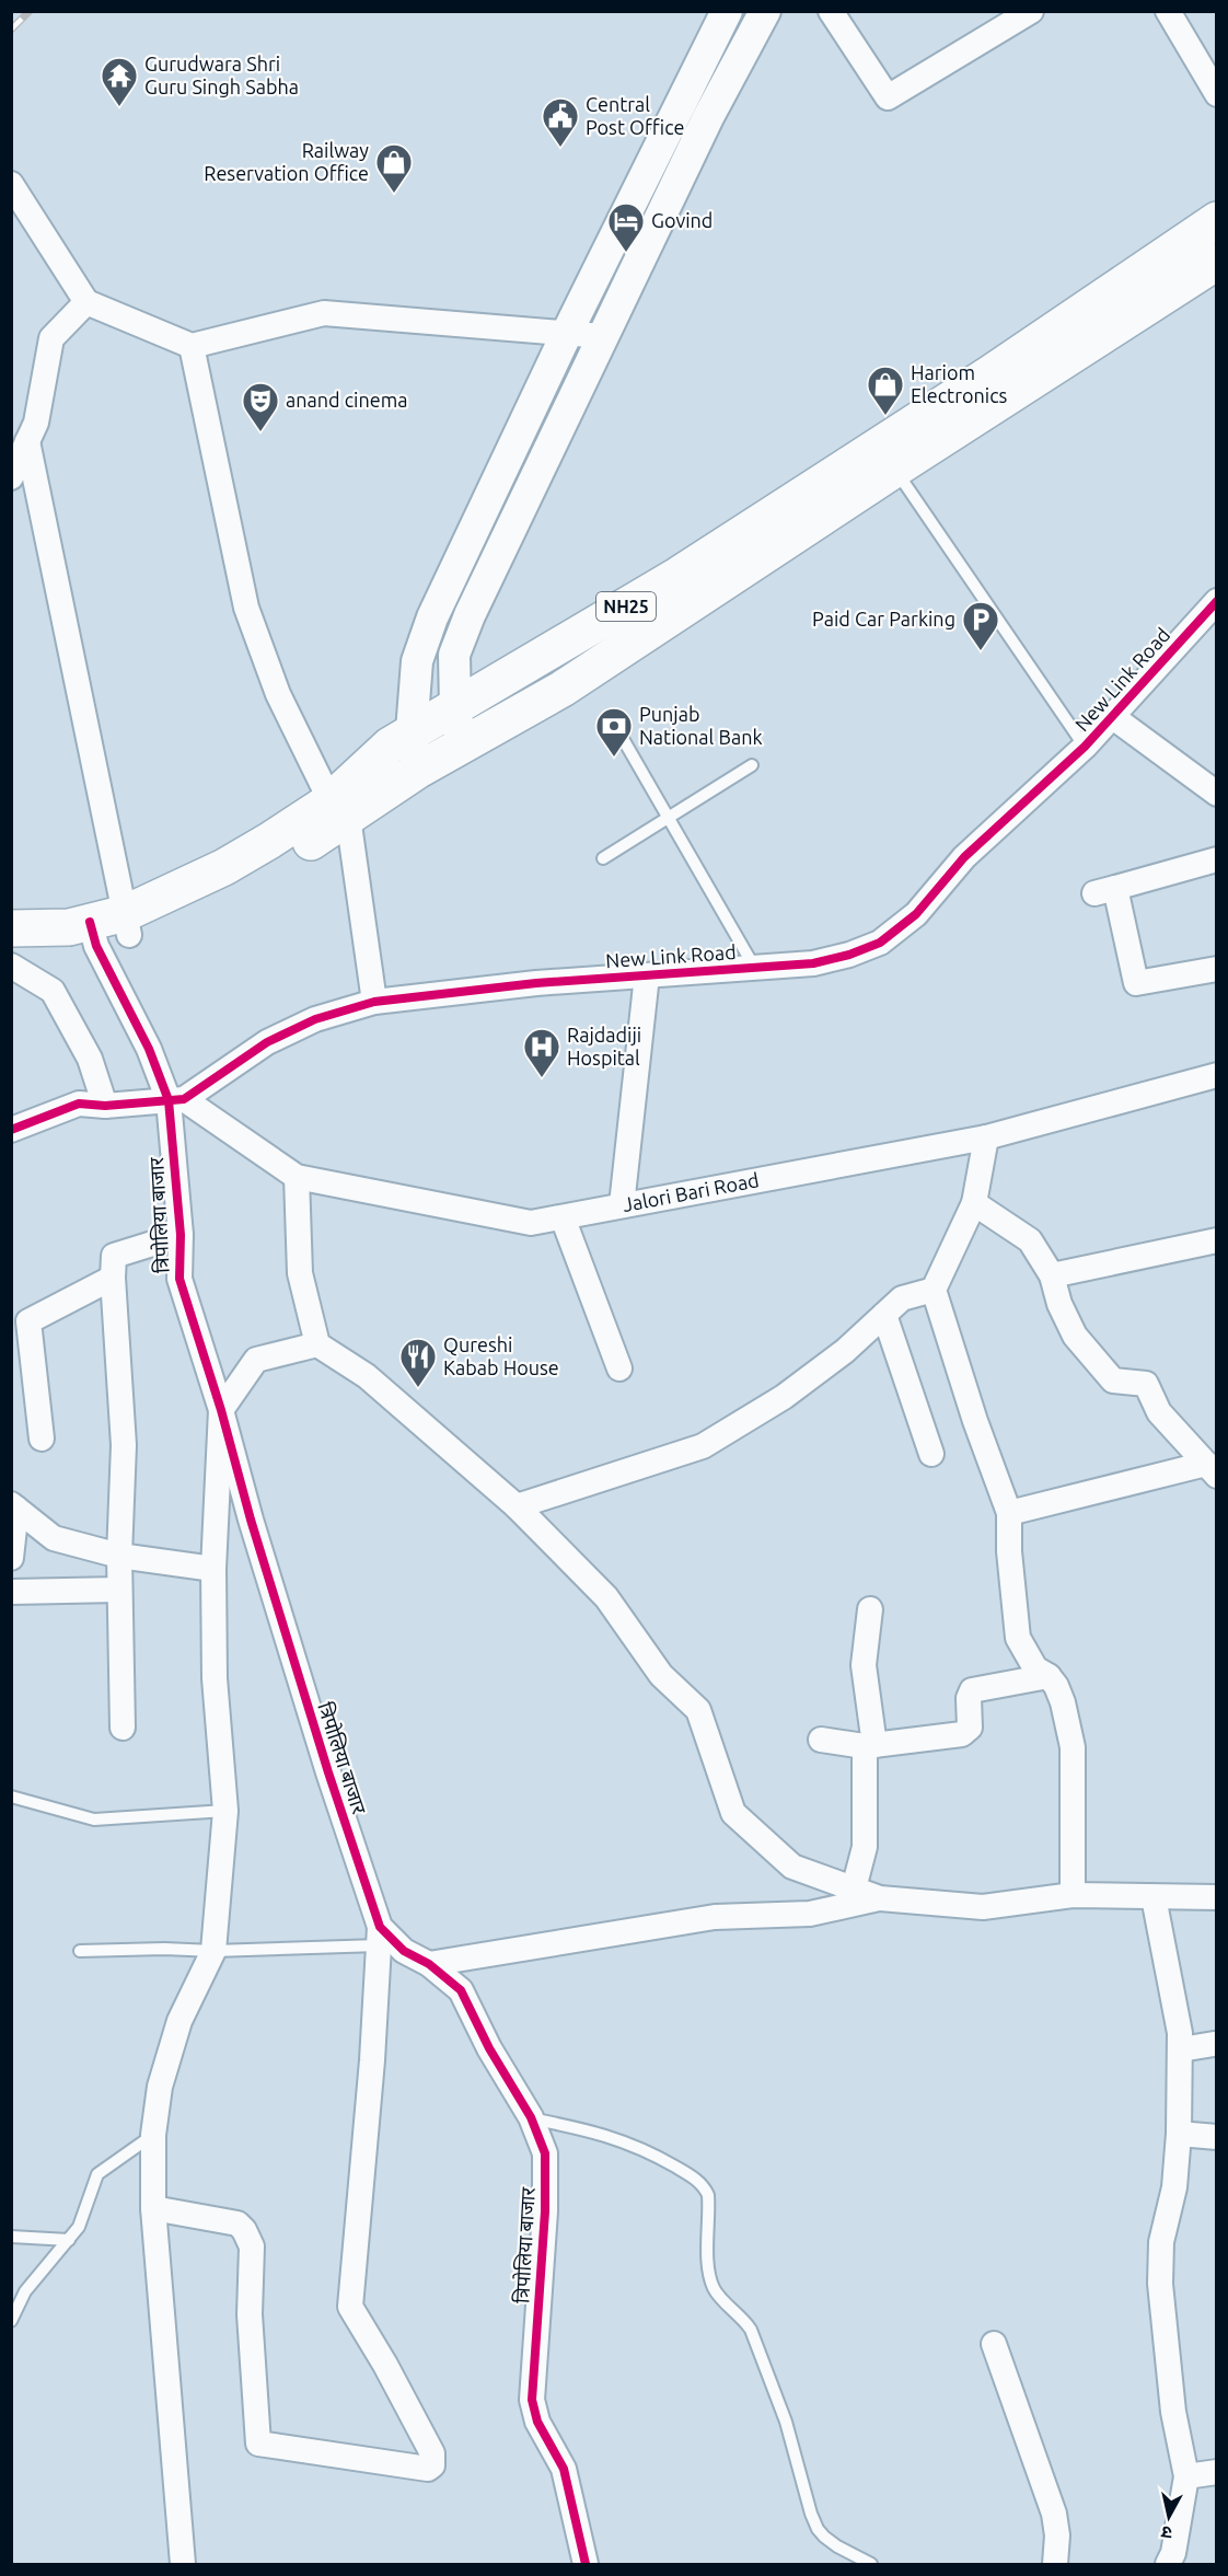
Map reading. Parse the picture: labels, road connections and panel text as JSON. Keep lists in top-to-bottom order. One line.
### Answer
{"streets":{"main road":["NH25"],"street":["New Link Road","Jalori Bari Road","त्रिपोलिया बाजार"]},"crossings":[["NH25","त्रिपोलिया बाजार"],["New Link Road","Jalori Bari Road"],["New Link Road","त्रिपोलिया बाजार"],["Jalori Bari Road","त्रिपोलिया बाजार"]],"places":{"temple":["Gurudwara Shri Guru Singh Sabha"],"public building":["Central Post Office"],"shop":["Railway Reservation Office","Hariom Electronics"],"hotel":["Govind"],"theatre":["anand cinema"],"parking":["Paid Car Parking"],"bank":["Punjab National Bank"],"hospital":["Rajdadiji Hospital"],"restaurant":["Qureshi Kabab House"]},"north":"bottom"}
